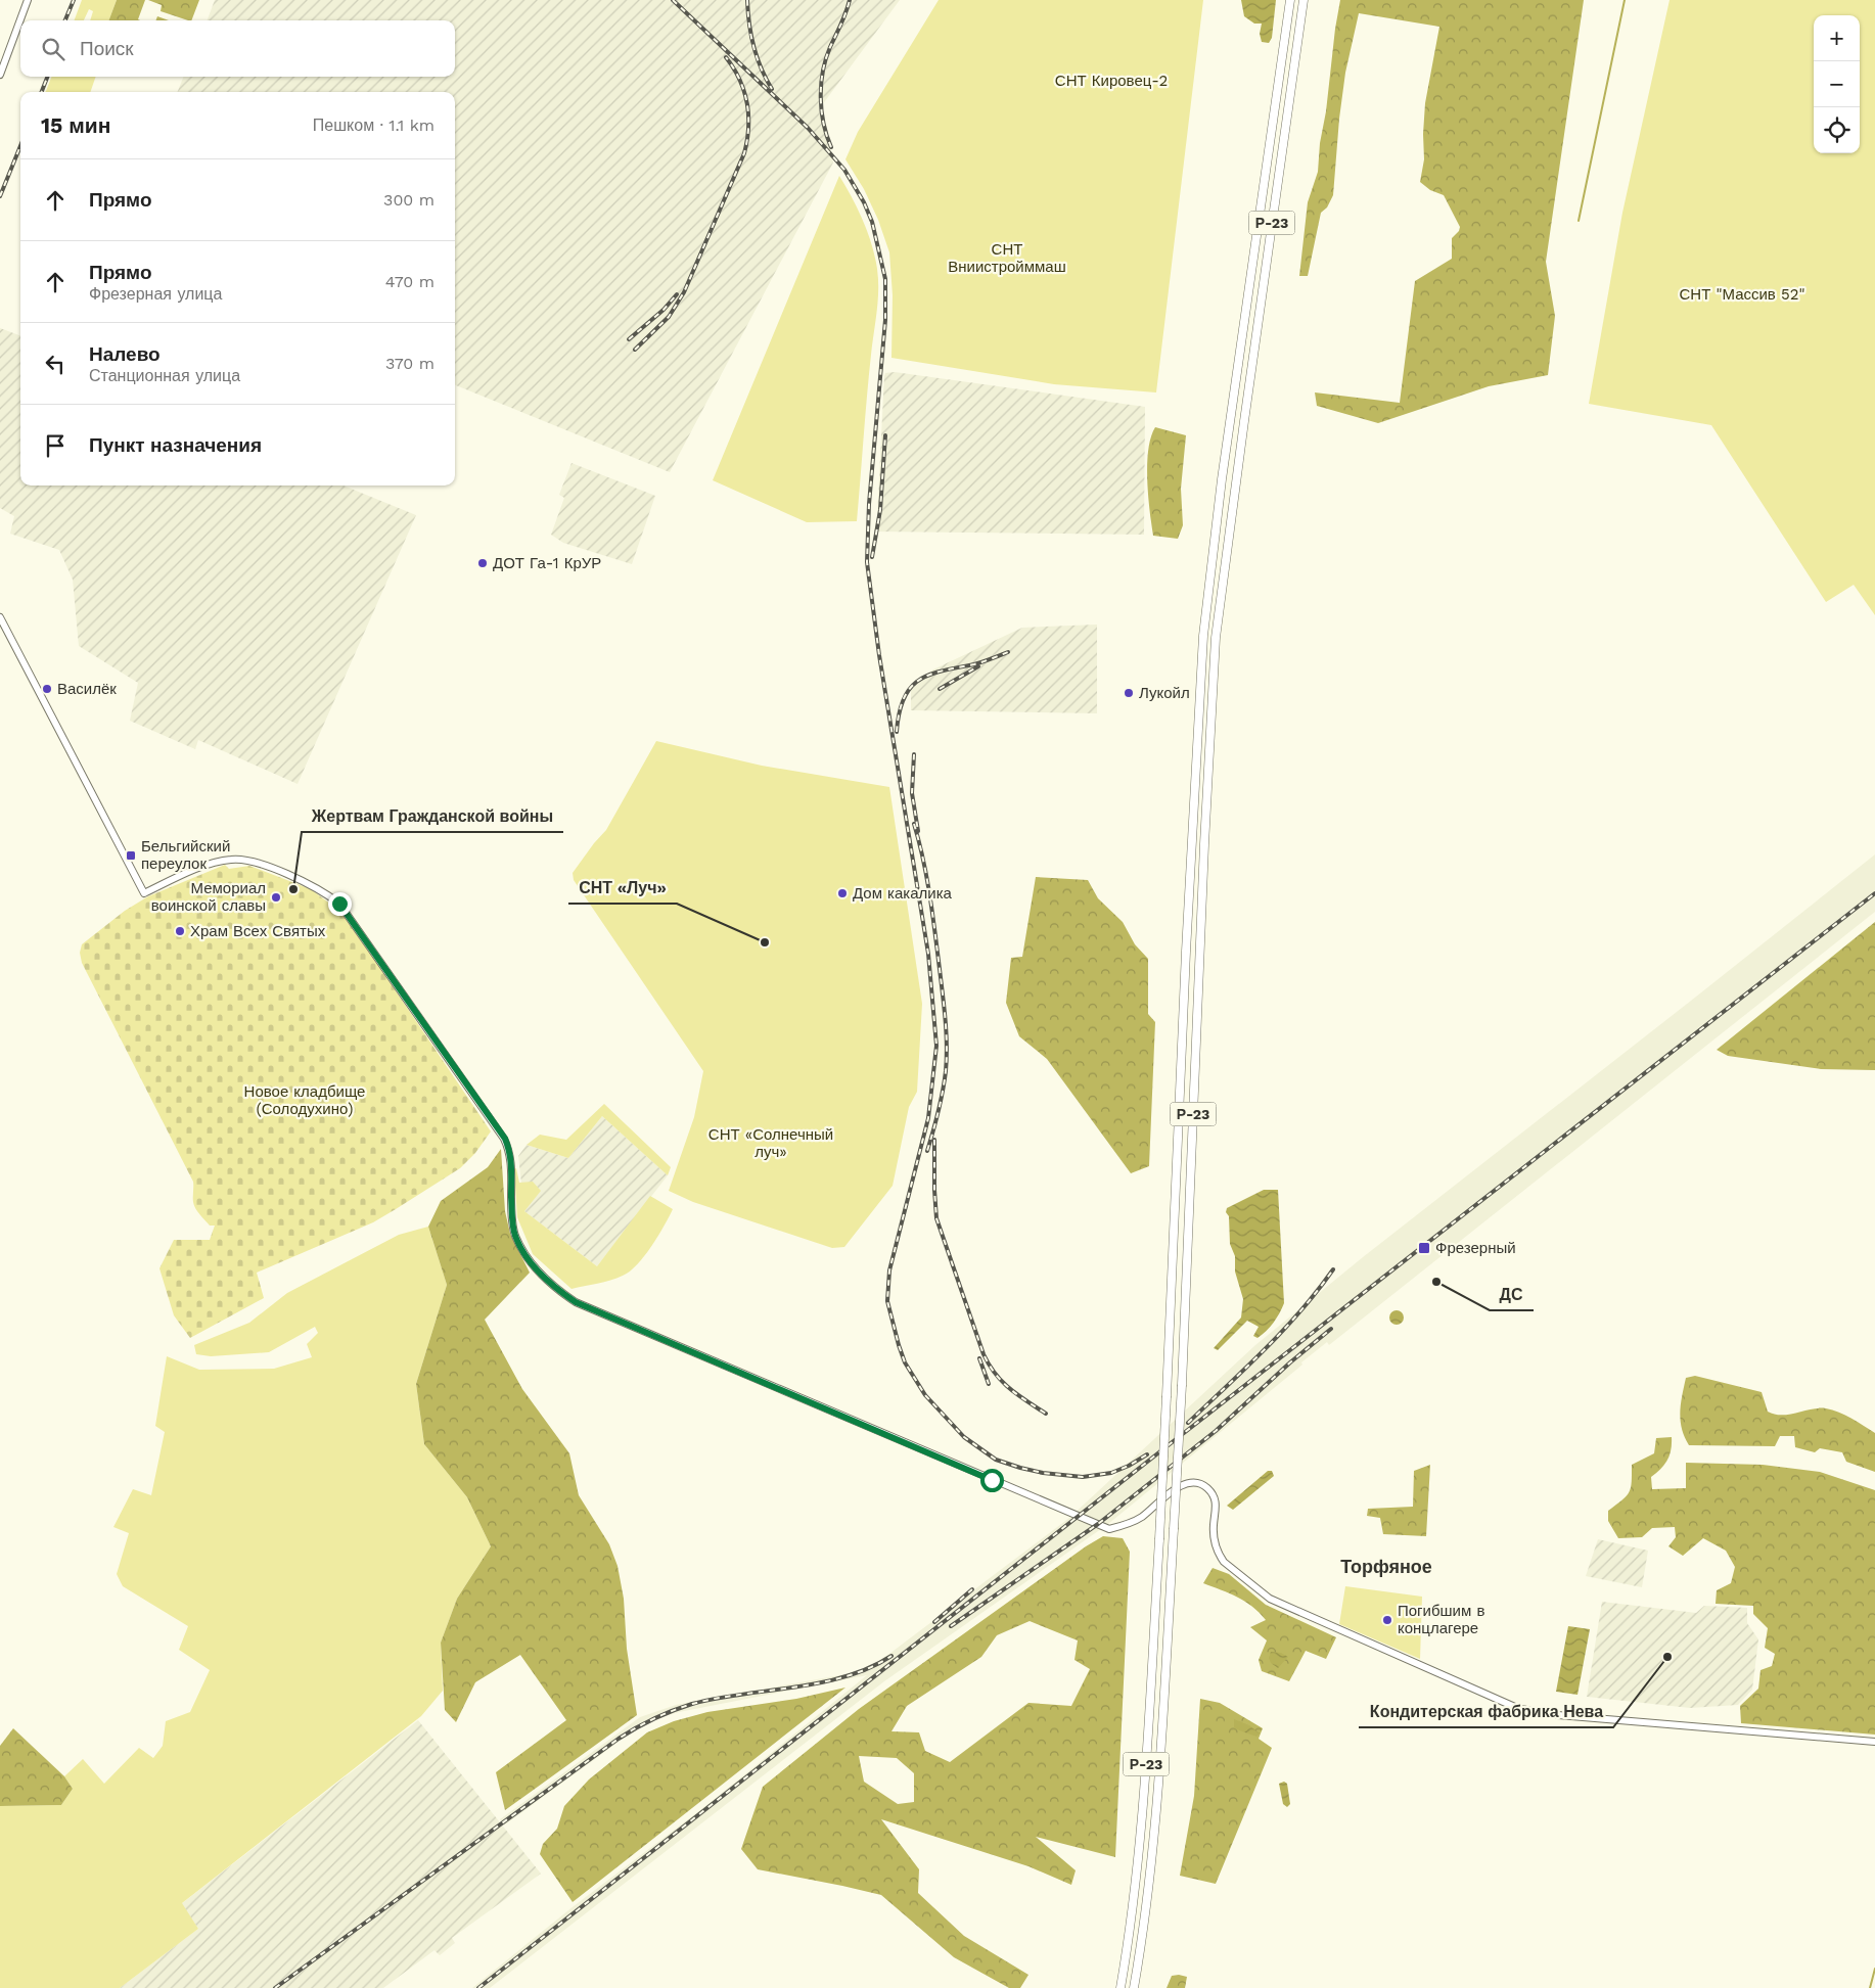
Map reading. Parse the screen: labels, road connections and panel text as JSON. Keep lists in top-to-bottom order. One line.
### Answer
{"streets":{"highway":["Р-23"]},"districts":["Торфяное"],"parks":["СНТ Кировец-2","СНТ Вниистройммаш","СНТ \"Массив 52\"","Новое кладбище (Солодухино)","СНТ «Солнечный луч»"],"places":{"other":["ДОТ Га-1 КрУР","Василёк","Лукойл","Жертвам Гражданской войны","Дом какалика","Мемориал воинской славы","Храм Всех Святых","СНТ «Луч»","ДС","Погибшим в концлагере","Кондитерская фабрика Нева"],"transit":["Бельгийский переулок","Фрезерный"]},"page":{"map_buttons":["+","−"],"search":"Поиск","heading":["15 мин","Пешком · 1.1 km"],"list":[["Прямо","300 m"],["Прямо","Фрезерная улица","470 m"],["Налево","Станционная улица","370 m"],"Пункт назначения"]}}
